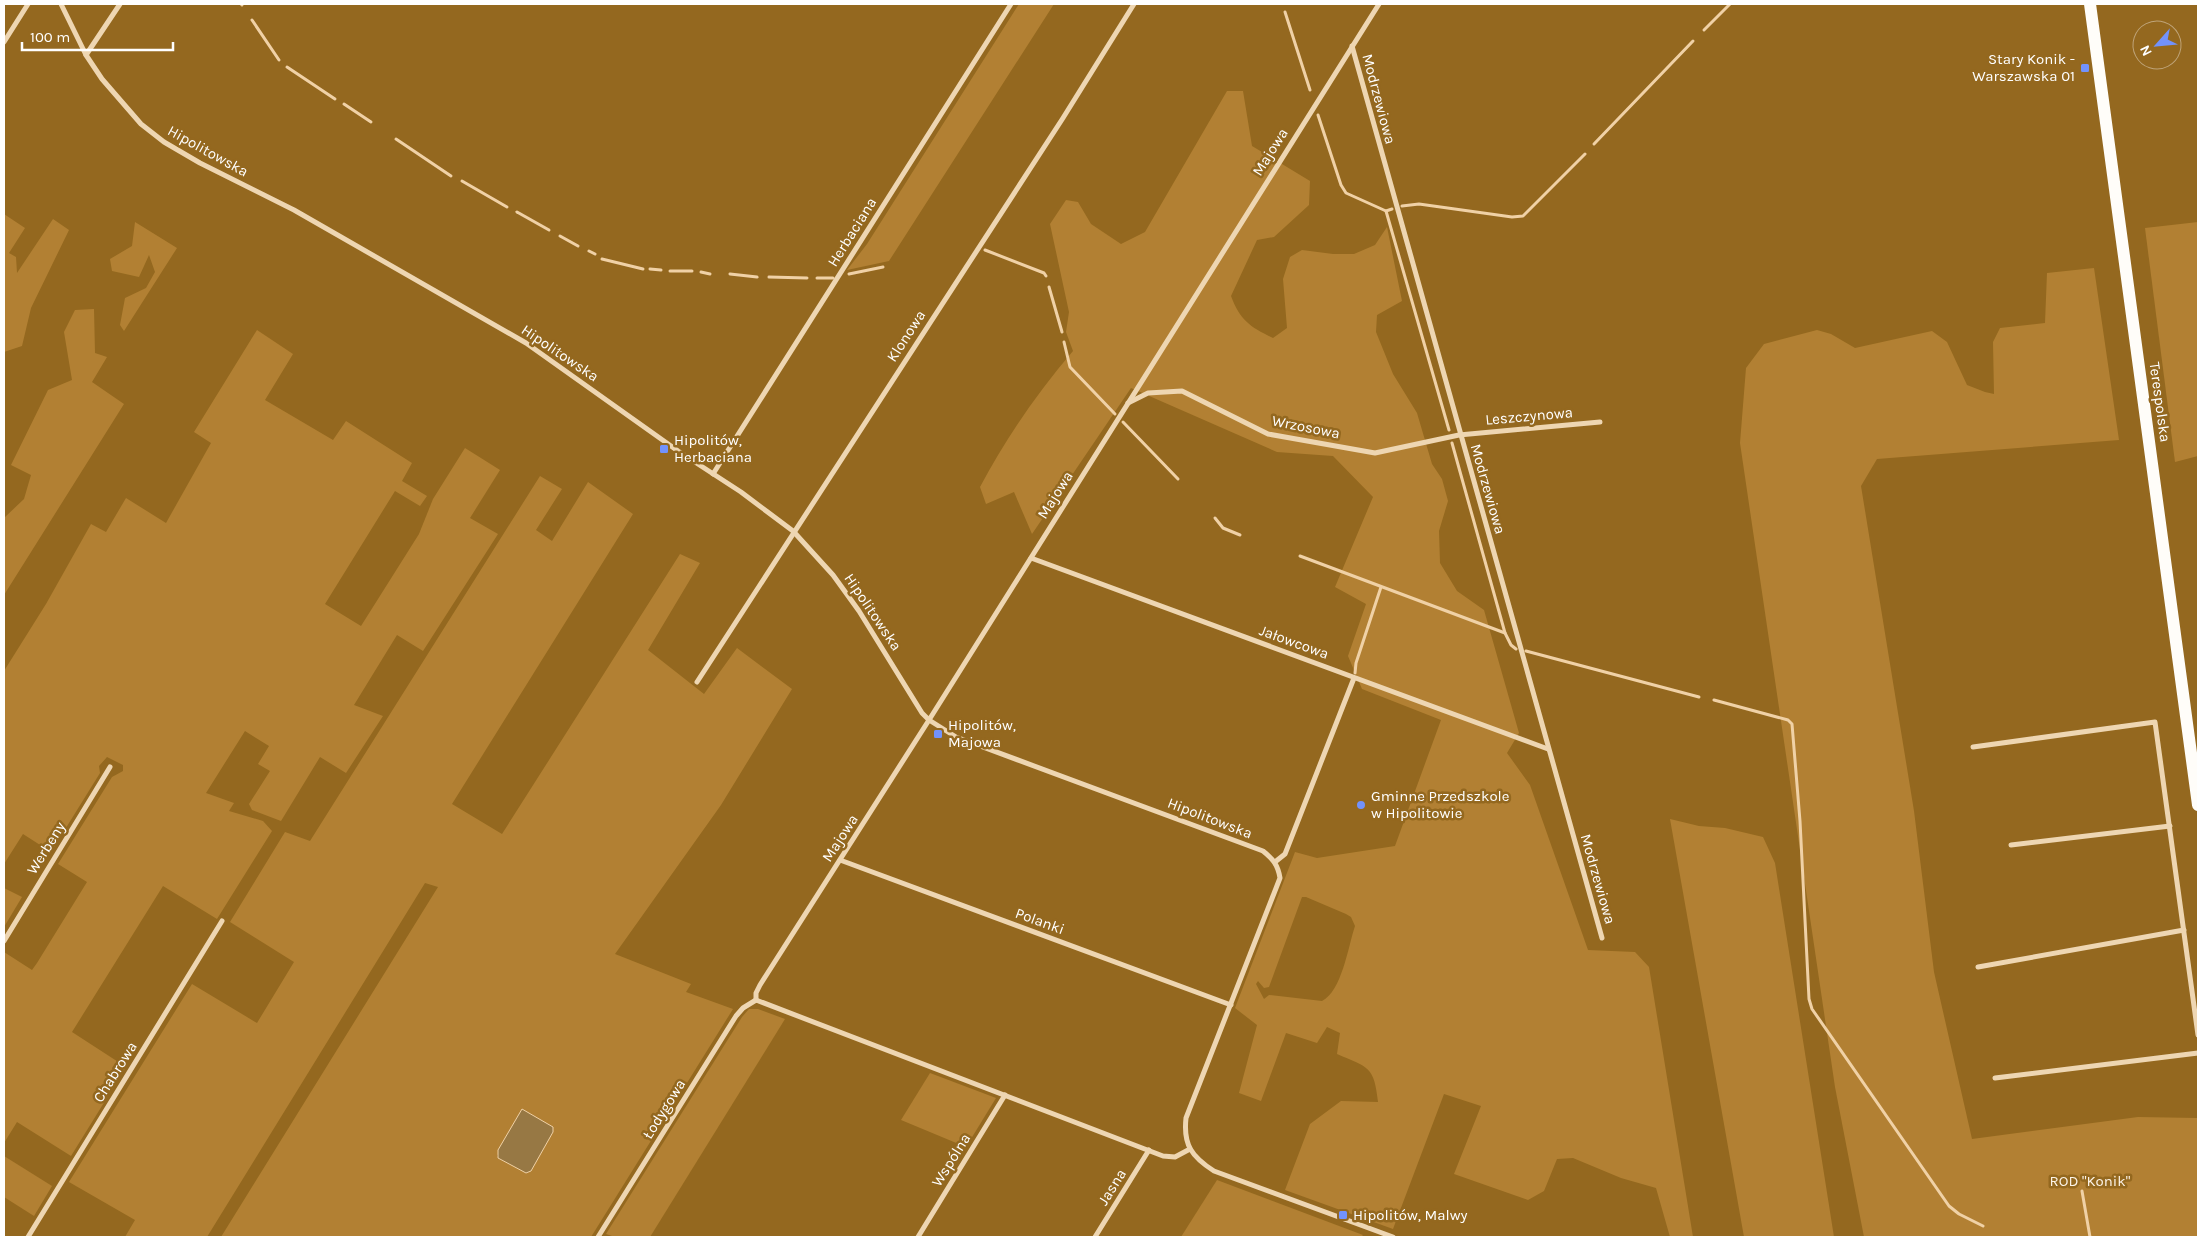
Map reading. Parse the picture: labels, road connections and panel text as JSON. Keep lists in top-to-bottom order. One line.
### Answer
{"streets":{"main road":["Terespolska"],"street":["Modrzewiowa","Hipolitowska","Majowa","Herbaciana","Klonowa","Leszczynowa","Wrzosowa","Jałowcowa","Werbeny","Polanki","Chabrowa","Łodygowa","Wspólna","Jasna"]},"crossings":[["Modrzewiowa","Majowa"],["Modrzewiowa","Leszczynowa"],["Modrzewiowa","Wrzosowa"],["Modrzewiowa","Jałowcowa"],["Hipolitowska","Majowa"],["Hipolitowska","Herbaciana"],["Hipolitowska","Klonowa"],["Majowa","Wrzosowa"],["Majowa","Jałowcowa"],["Majowa","Polanki"],["Majowa","Łodygowa"],["Leszczynowa","Wrzosowa"]],"parks":["ROD \"Konik\""],"places":{"transit":["Stary Konik - Warszawska 01","Hipolitów, Herbaciana","Hipolitów, Majowa","Hipolitów, Malwy"],"other":["Gminne Przedszkole w Hipolitowie"]},"scale_bar":"100 m","north":"bottom left"}
